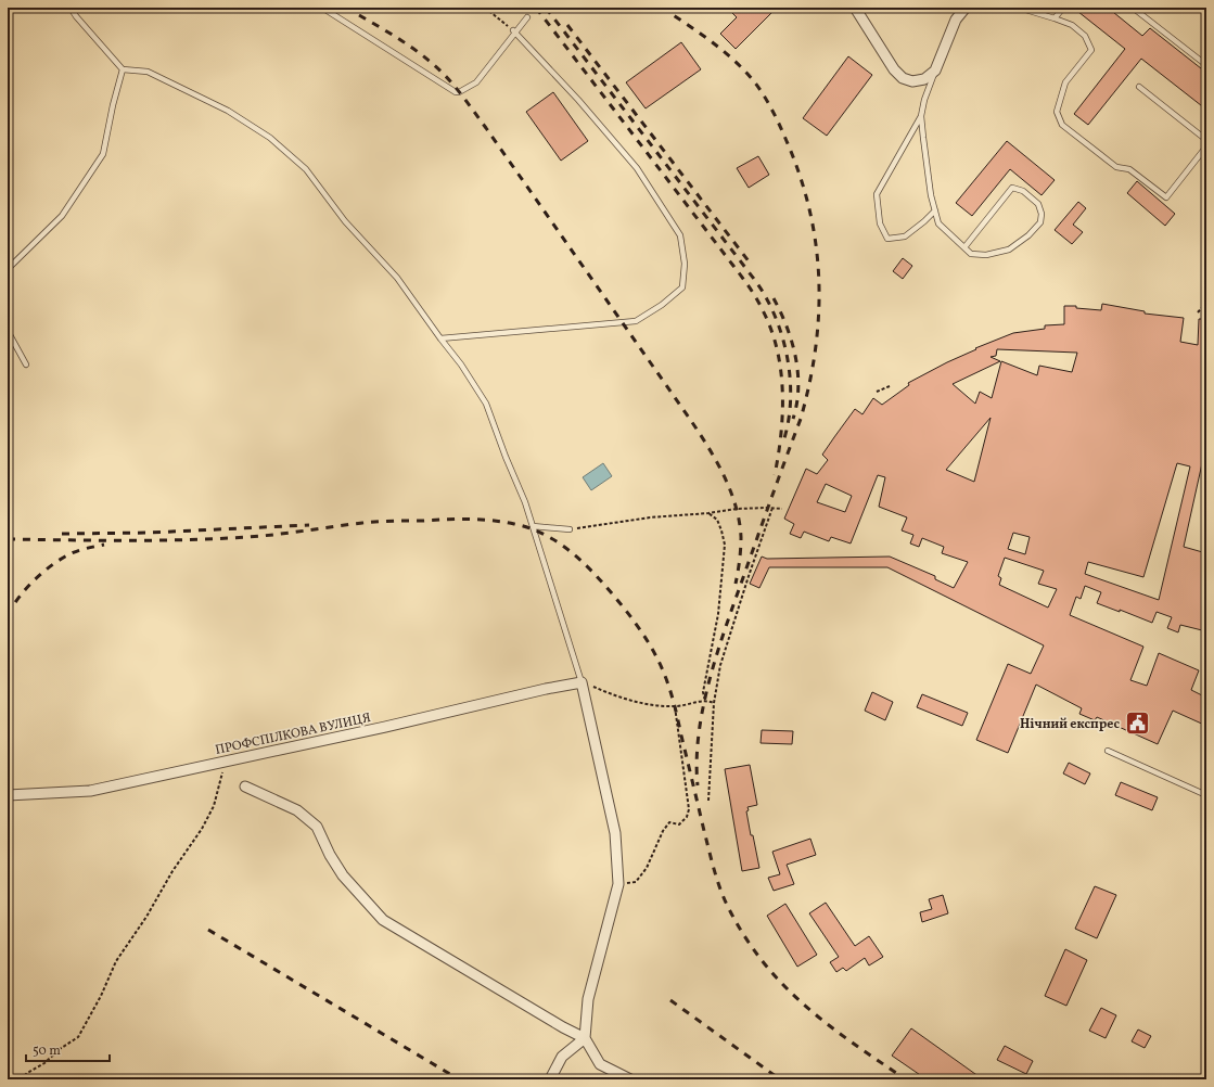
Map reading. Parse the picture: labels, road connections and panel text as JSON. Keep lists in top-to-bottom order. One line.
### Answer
{"streets":{"street":["ПРОФСПІЛКОВА ВУЛИЦЯ"]},"places":{"public building":["Нічний експрес"]},"scale_bar":"50 m"}
